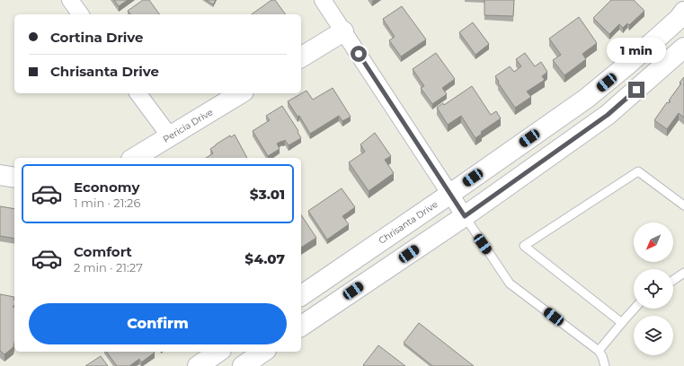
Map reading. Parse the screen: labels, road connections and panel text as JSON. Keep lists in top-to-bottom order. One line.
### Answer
{"streets":{"street":["Pericia Drive","Chrisanta Drive"]},"north":"bottom left","page":{"banner":["Cortina Drive","Chrisanta Drive"],"bubble":"1 min","list":[{"name":"Economy","note":"1 min · 21:26","value":"$3.01"},{"name":"Comfort","note":"2 min · 21:27","value":"$4.07"}],"buttons":"Confirm"}}
